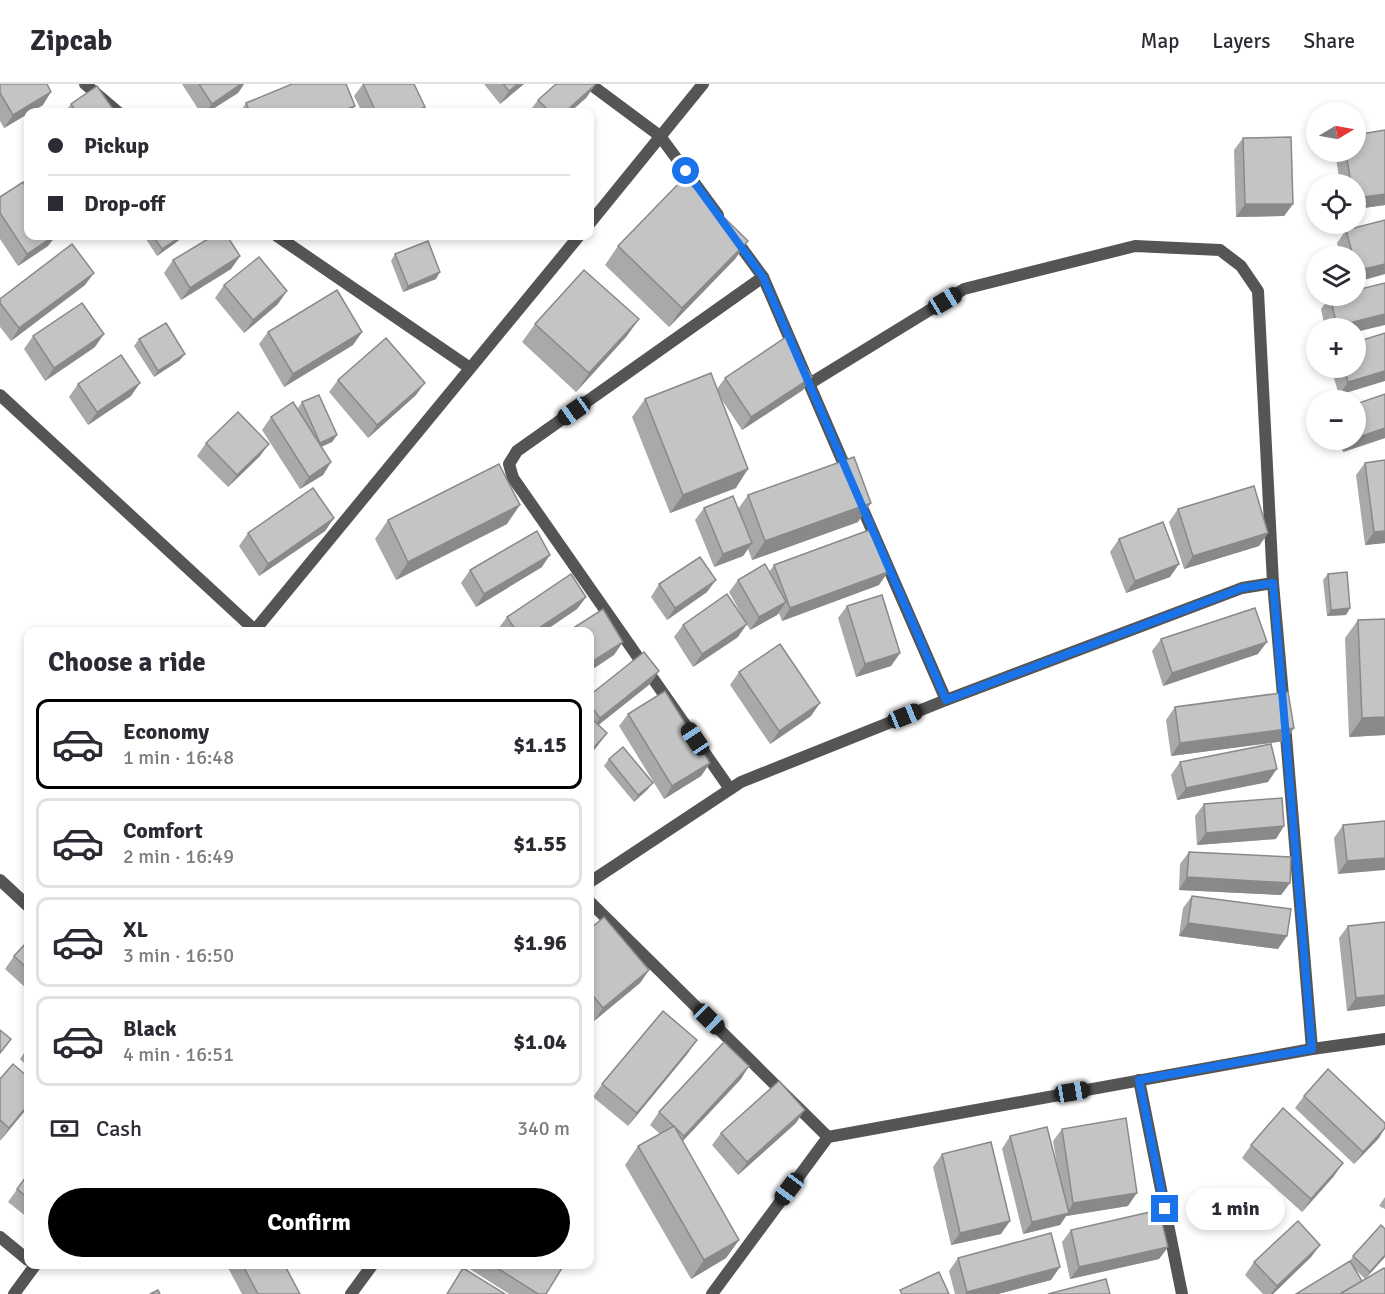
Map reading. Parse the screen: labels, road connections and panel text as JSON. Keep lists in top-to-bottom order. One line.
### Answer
{"north":"right","page":{"header":"Zipcab","nav":["Map","Layers","Share"],"map_buttons":["+","−"],"banner":["Pickup","Drop-off"],"heading":"Choose a ride","list":[{"name":"Economy","note":"1 min · 16:48","value":"$1.15"},{"name":"Comfort","note":"2 min · 16:49","value":"$1.55"},{"name":"XL","note":"3 min · 16:50","value":"$1.96"},{"name":"Black","note":"4 min · 16:51","value":"$1.04"}],"pay":["Cash","340 m"],"buttons":"Confirm","bubble":"1 min"}}
